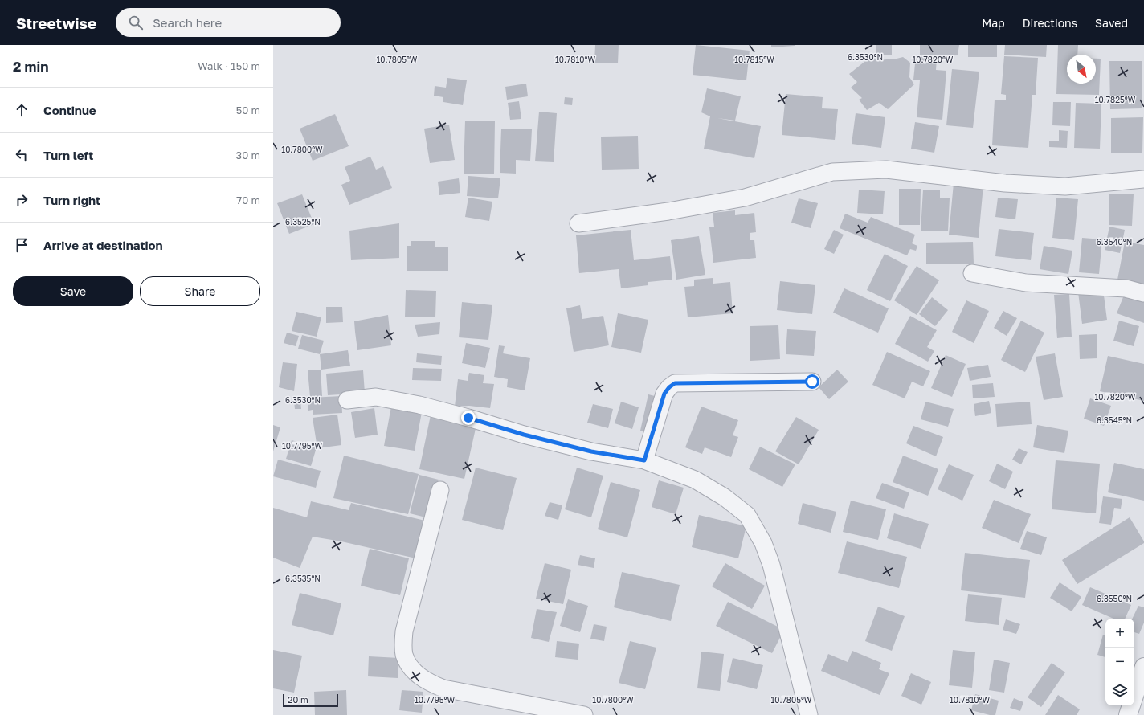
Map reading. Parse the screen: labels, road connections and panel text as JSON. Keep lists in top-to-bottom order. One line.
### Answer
{"scale_bar":"20 m","north":"bottom right","page":{"header":"Streetwise","search":"Search here","nav":["Map","Directions","Saved"],"heading":["2 min","Walk · 150 m"],"list":[["Continue","50 m"],["Turn left","30 m"],["Turn right","70 m"],"Arrive at destination"],"buttons":["Save","Share"],"map_buttons":["+","−"],"scale":"20 m"},"coordinates":["6.3530°N","10.7805°W","10.7810°W","10.7815°W","10.7820°W","10.7825°W","10.7800°W","6.3525°N","6.3540°N","6.3545°N","10.7795°W","6.3535°N","6.3550°N"]}
